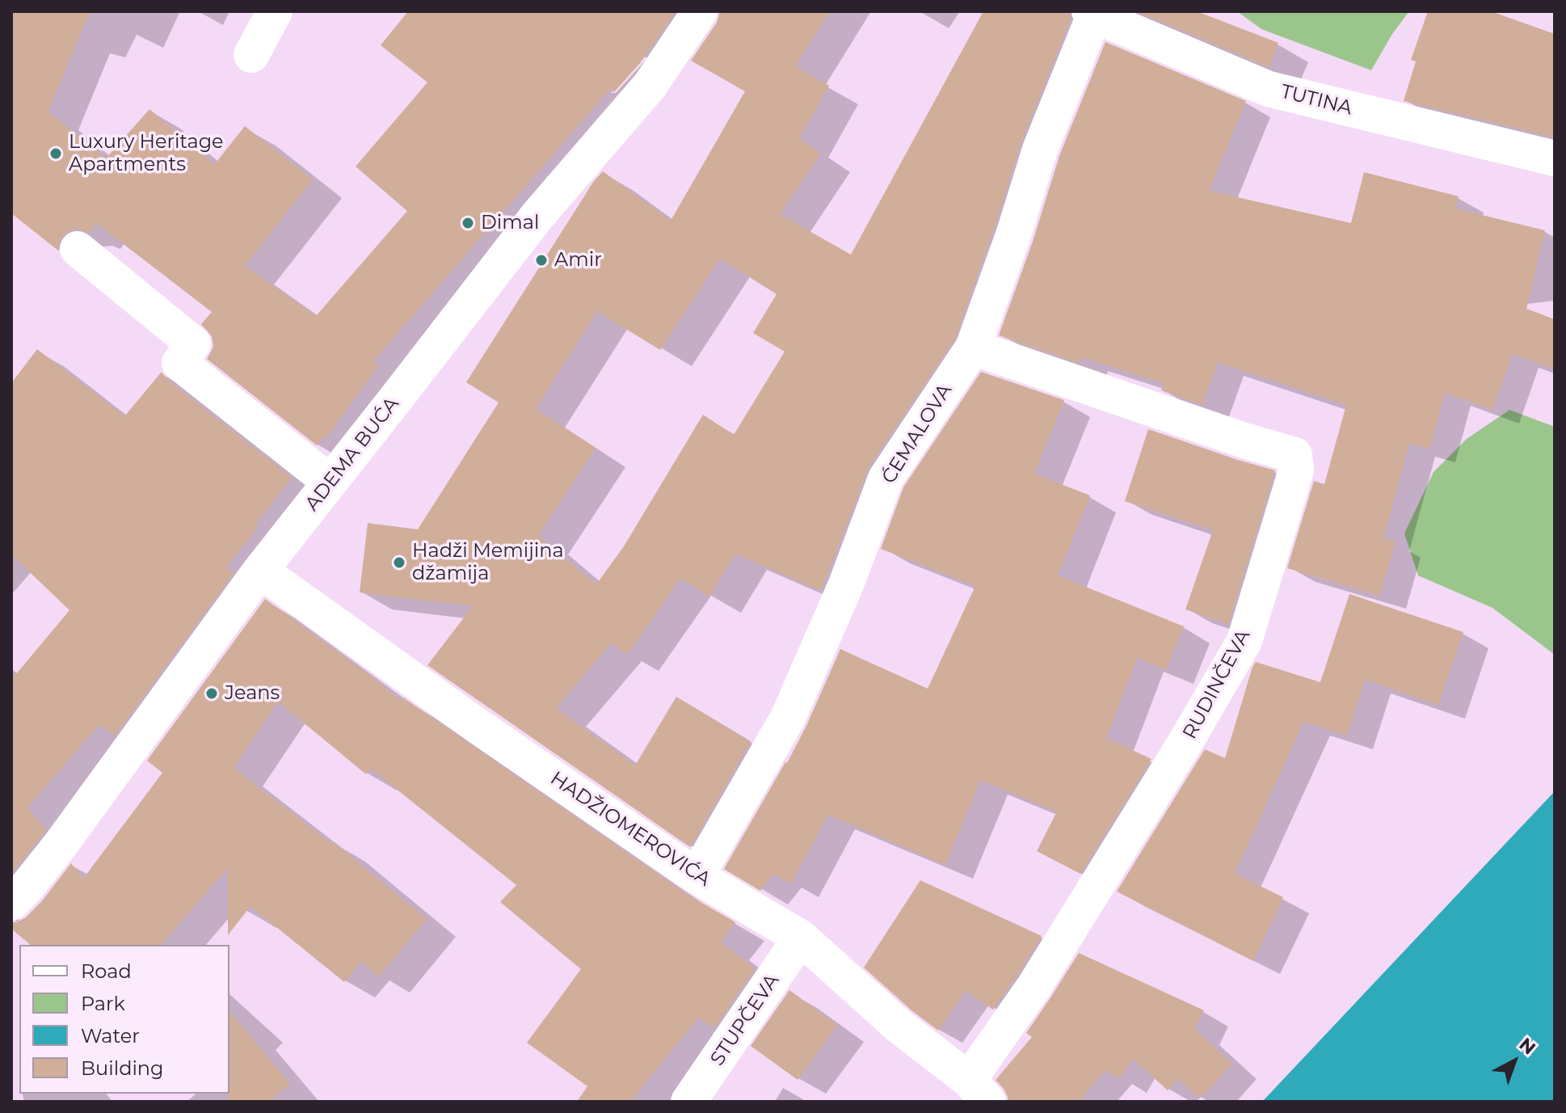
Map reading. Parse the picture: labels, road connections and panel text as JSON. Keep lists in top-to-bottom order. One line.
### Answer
{"streets":{"street":["TUTINA","ĆEMALOVA","ADEMA BUĆA","RUDINČEVA","HADŽIOMEROVIĆA","STUPČEVA"]},"crossings":[["TUTINA","ĆEMALOVA"],["ĆEMALOVA","RUDINČEVA"],["ĆEMALOVA","HADŽIOMEROVIĆA"],["ADEMA BUĆA","HADŽIOMEROVIĆA"],["RUDINČEVA","HADŽIOMEROVIĆA"],["HADŽIOMEROVIĆA","STUPČEVA"]],"places":["Luxury Heritage Apartments","Dimal","Amir","Hadži Memijina džamija","Jeans"],"legend":["Road","Park","Water","Building"],"north":"top right"}
